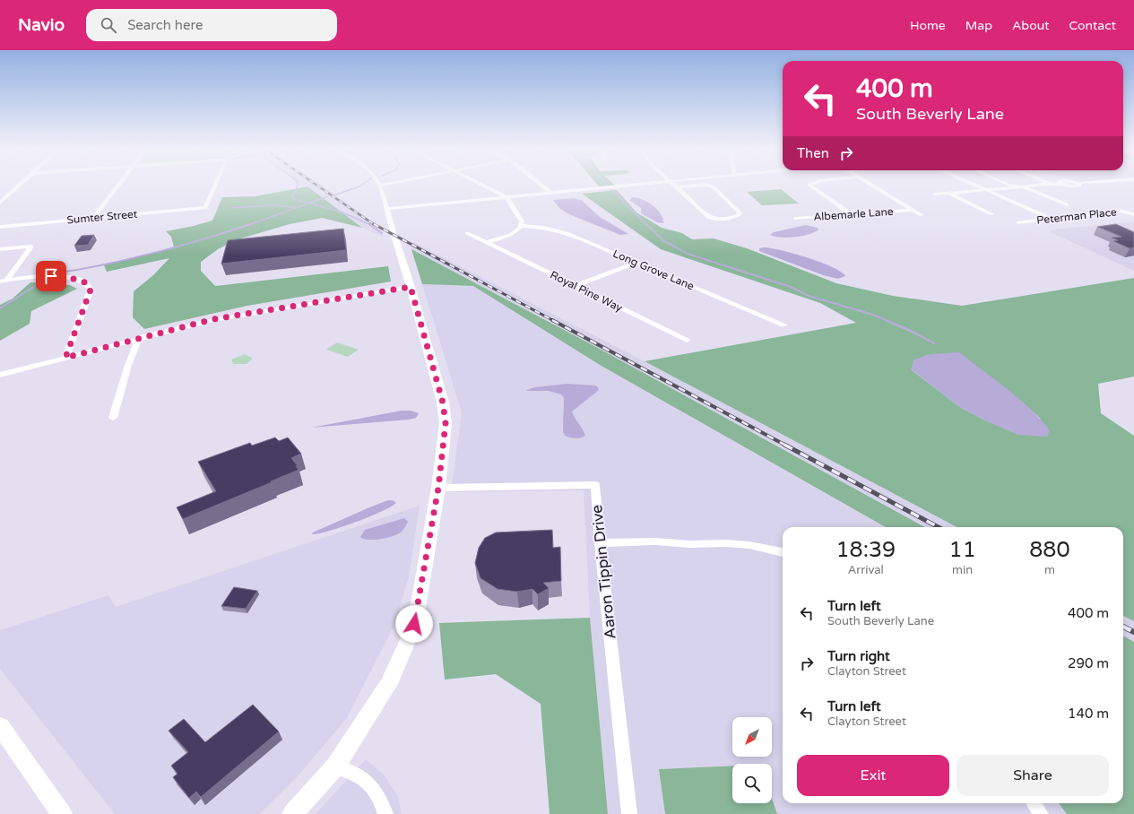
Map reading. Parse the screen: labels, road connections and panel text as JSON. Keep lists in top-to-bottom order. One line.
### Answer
{"streets":{"street":["Albemarle Lane","Peterman Place","Sumter Street","Long Grove Lane","Royal Pine Way","Aaron Tippin Drive"]},"north":"bottom left","page":{"header":"Navio","search":"Search here","nav":["Home","Map","About","Contact"],"turn":["400 m","South Beverly Lane"],"then":"Then","eta":["18:39","Arrival","11","min","880","m"],"list":[{"name":"Turn left","note":"South Beverly Lane","value":"400 m"},{"name":"Turn right","note":"Clayton Street","value":"290 m"},{"name":"Turn left","note":"Clayton Street","value":"140 m"}],"buttons":["Exit","Share"]}}
